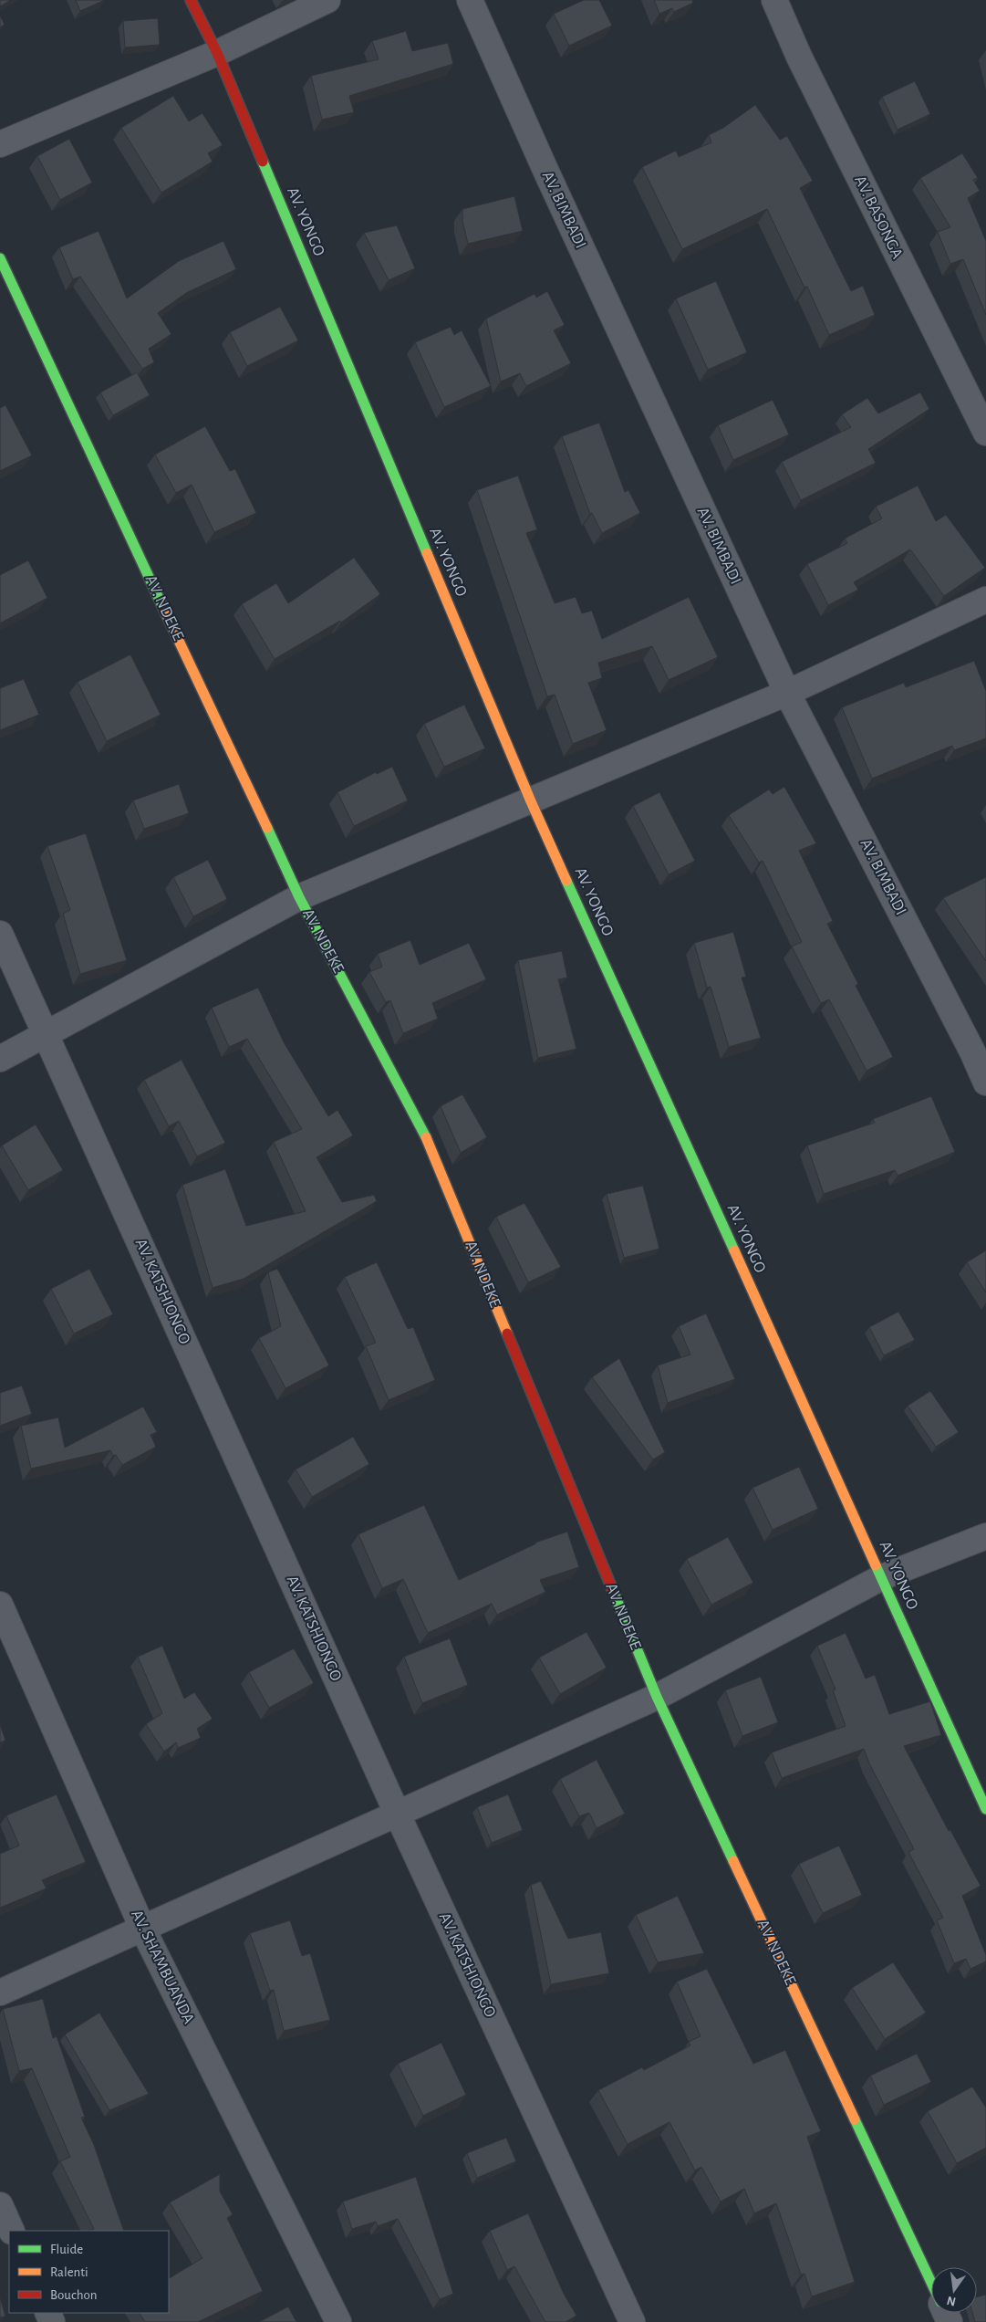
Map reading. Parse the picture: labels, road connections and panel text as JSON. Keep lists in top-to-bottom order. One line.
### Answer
{"streets":{"street":["AV. BIMBADI","AV. BASONGA","AV. YONGO","AV. NDEKE","AV. KATSHIONGO","AV. SHAMBUANDA"]},"legend":["Fluide","Ralenti","Bouchon"],"north":"bottom"}
